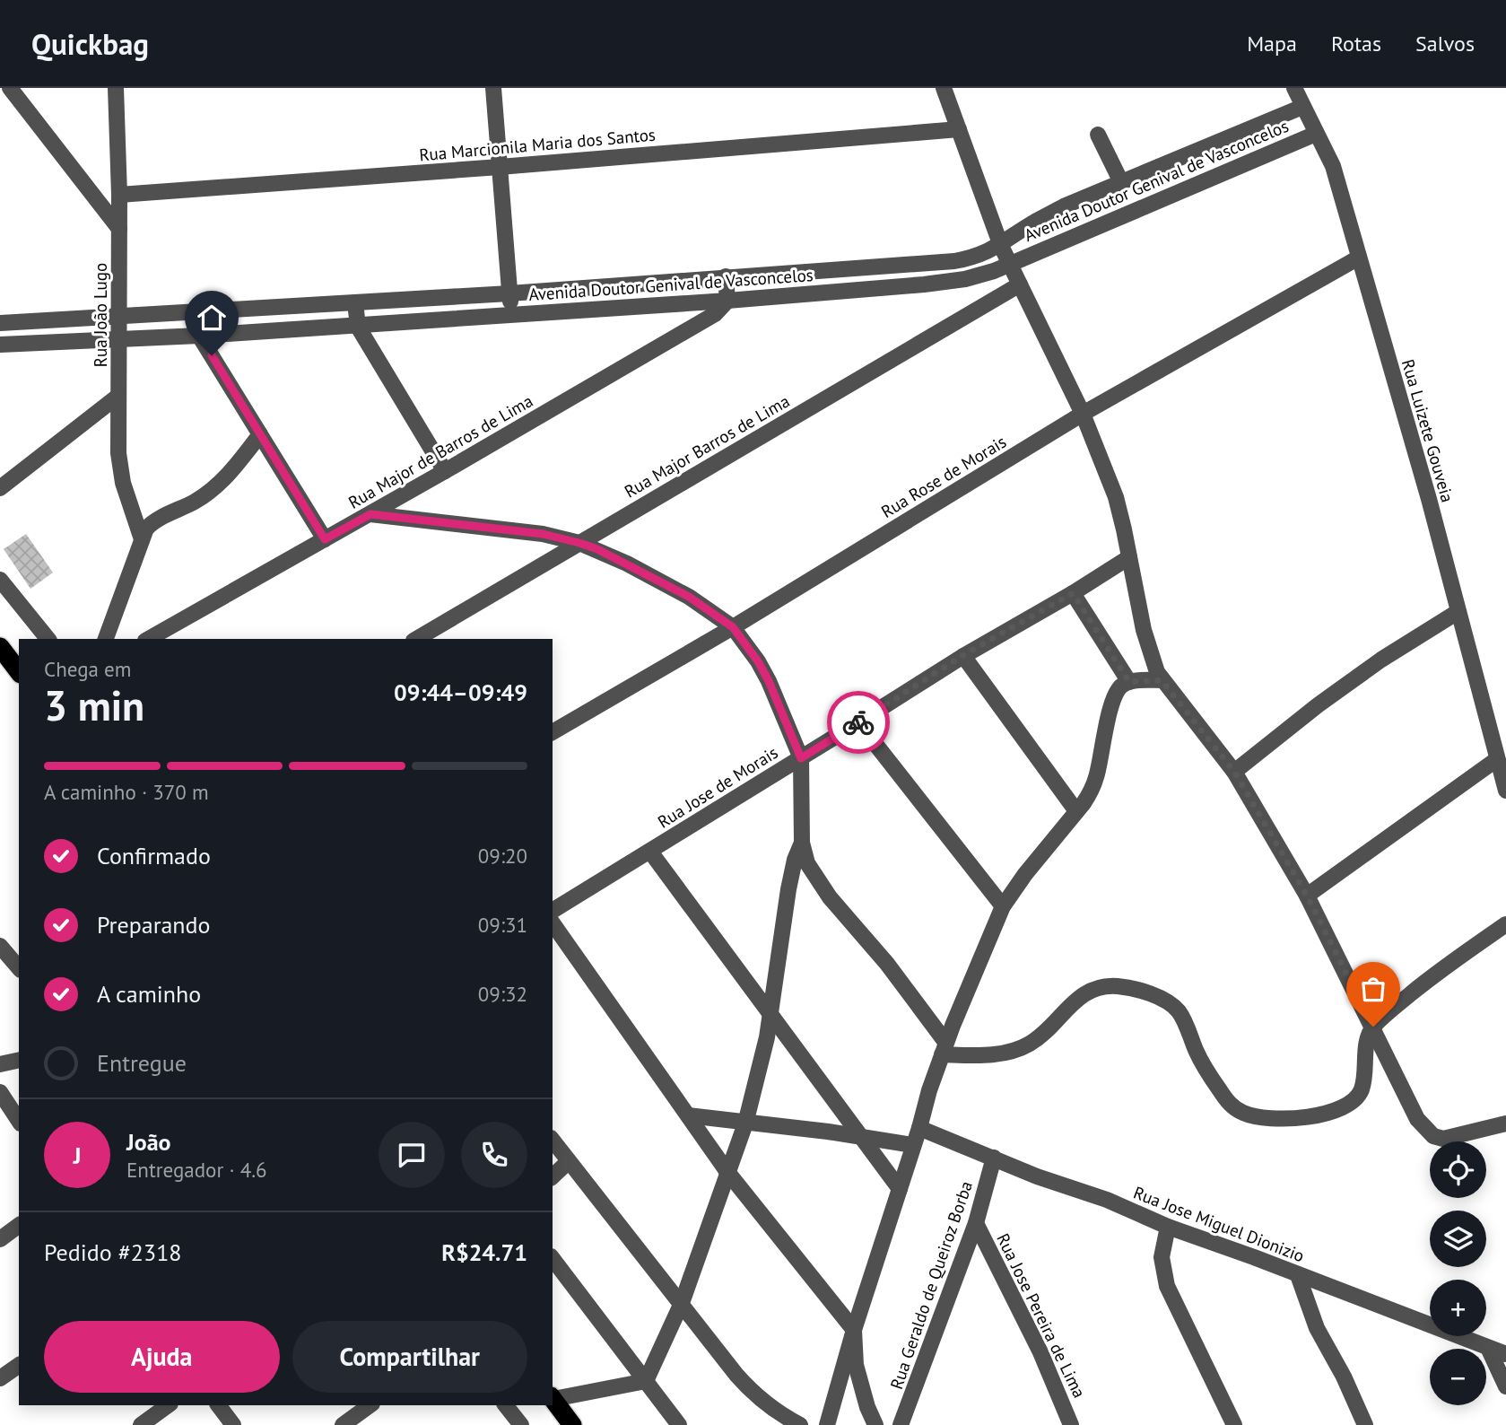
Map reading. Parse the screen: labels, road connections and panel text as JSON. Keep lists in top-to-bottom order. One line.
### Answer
{"streets":{"street":["Rua Marcionila Maria dos Santos","Avenida Doutor Genival de Vasconcelos","Rua João Lugo","Rua Luizete Gouveia","Rua Major Barros de Lima","Rua Major de Barros de Lima","Rua Rose de Morais","Rua Jose de Morais","Rua Jose Miguel Dionizio","Rua Geraldo de Queiroz Borba","Rua Jose Pereira de Lima"]},"crossings":[["Rua Marcionila Maria dos Santos","Rua João Lugo"],["Avenida Doutor Genival de Vasconcelos","Rua João Lugo"],["Avenida Doutor Genival de Vasconcelos","Rua Luizete Gouveia"],["Avenida Doutor Genival de Vasconcelos","Rua Major de Barros de Lima"],["Rua Luizete Gouveia","Rua Rose de Morais"],["Rua Jose Miguel Dionizio","Rua Geraldo de Queiroz Borba"],["Rua Geraldo de Queiroz Borba","Rua Jose Pereira de Lima"]],"page":{"header":"Quickbag","nav":["Mapa","Rotas","Salvos"],"heading":["3 min","Chega em","09:44–09:49"],"panel":["João","Entregador · 4.6","Pedido #2318","R$24.71"],"bar":"A caminho · 370 m","list":[["Confirmado","09:20"],["Preparando","09:31"],["A caminho","09:32"],"Entregue"],"round":"J","map_buttons":["+","−"],"buttons":["Ajuda","Compartilhar"]}}
